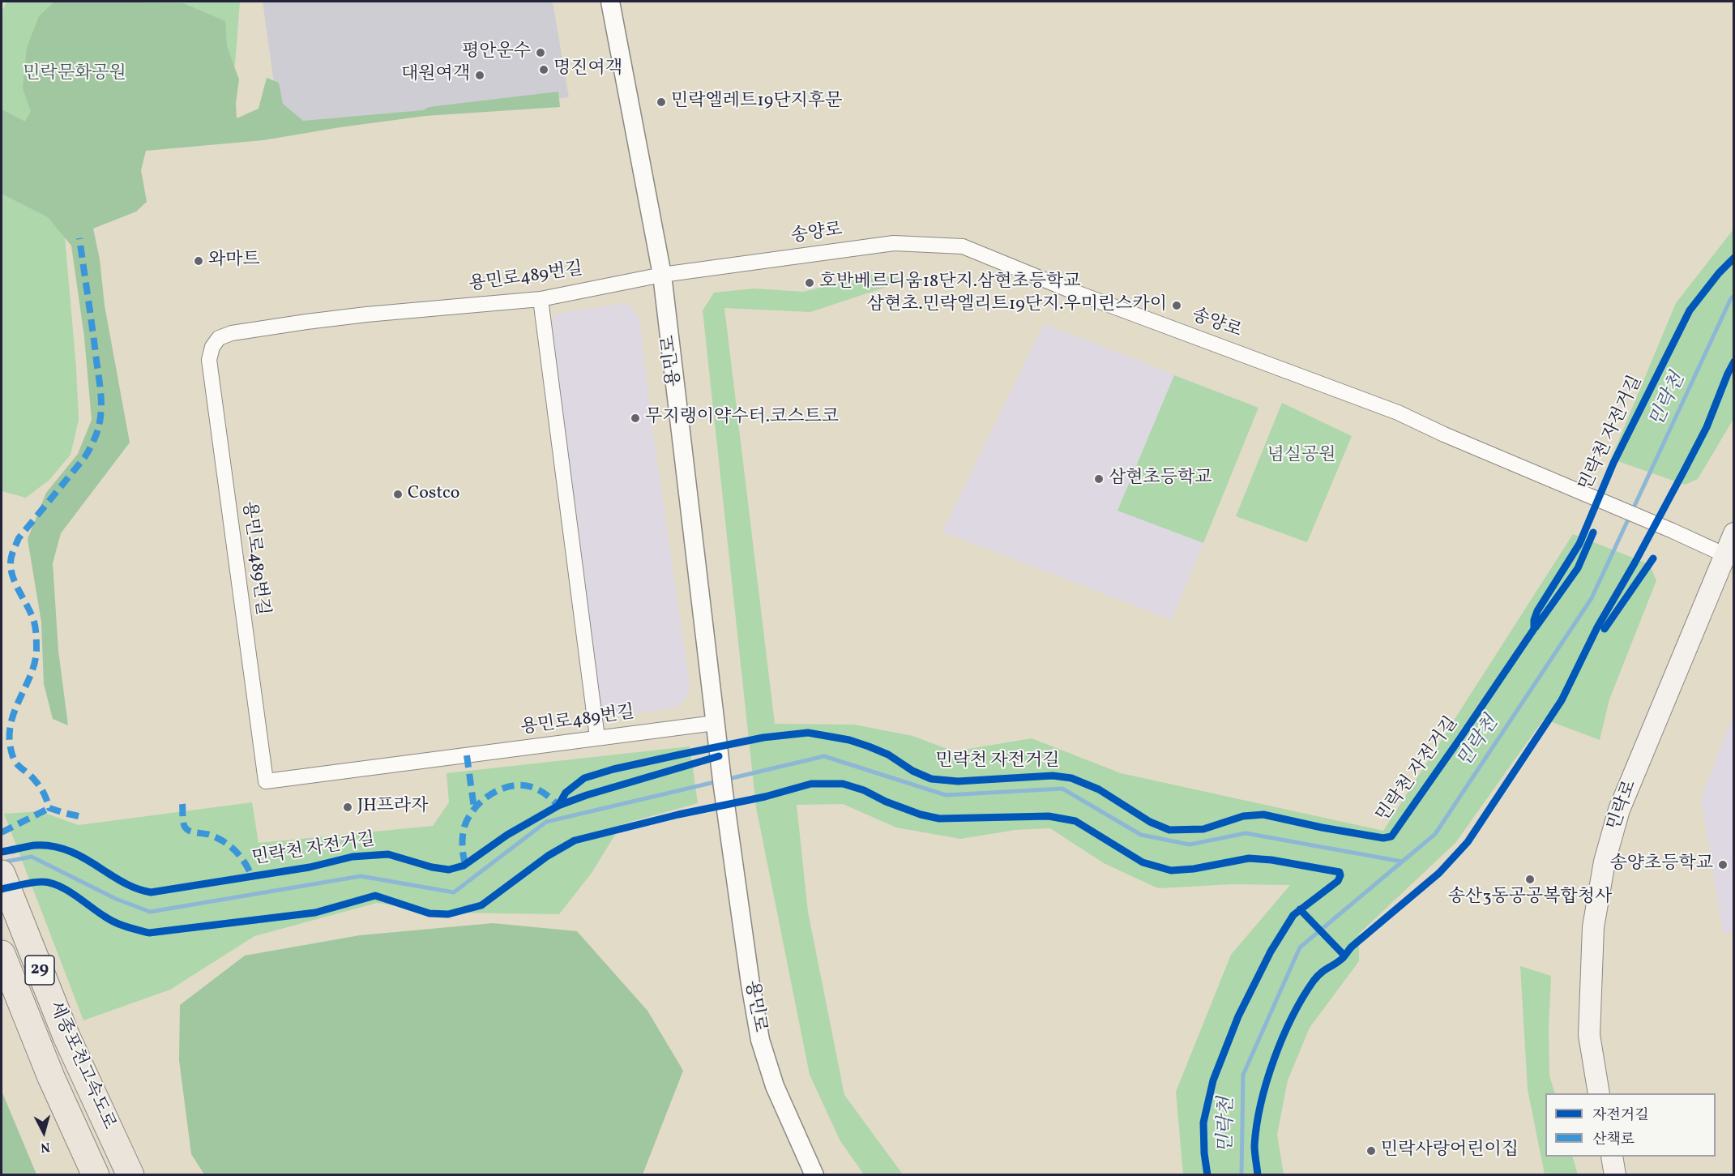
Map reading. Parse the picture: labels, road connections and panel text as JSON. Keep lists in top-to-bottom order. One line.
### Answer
{"streets":{"highway":["29","세종포천고속도로"],"main road":["민락로"],"street":["송양로","용민로489번길","용민로"],"cycle path":["민락천 자전거길"]},"crossings":[["송양로","용민로489번길"],["송양로","용민로"],["송양로","민락로"],["용민로489번길","용민로"]],"water":["민락천"],"parks":["민락문화공원","념실공원"],"places":["평안운수","명진여객","대원여객","민락엘레트19단지후문","와마트","호반베르디움18단지.삼현초등학교","삼현초.민락엘리트19단지.우미린스카이","무지랭이약수터.코스트코","삼현초등학교","Costco","JH프라자","송양초등학교","송산3동공공복합청사","민락사랑어린이집"],"legend":["자전거길","산책로"],"north":"bottom"}
